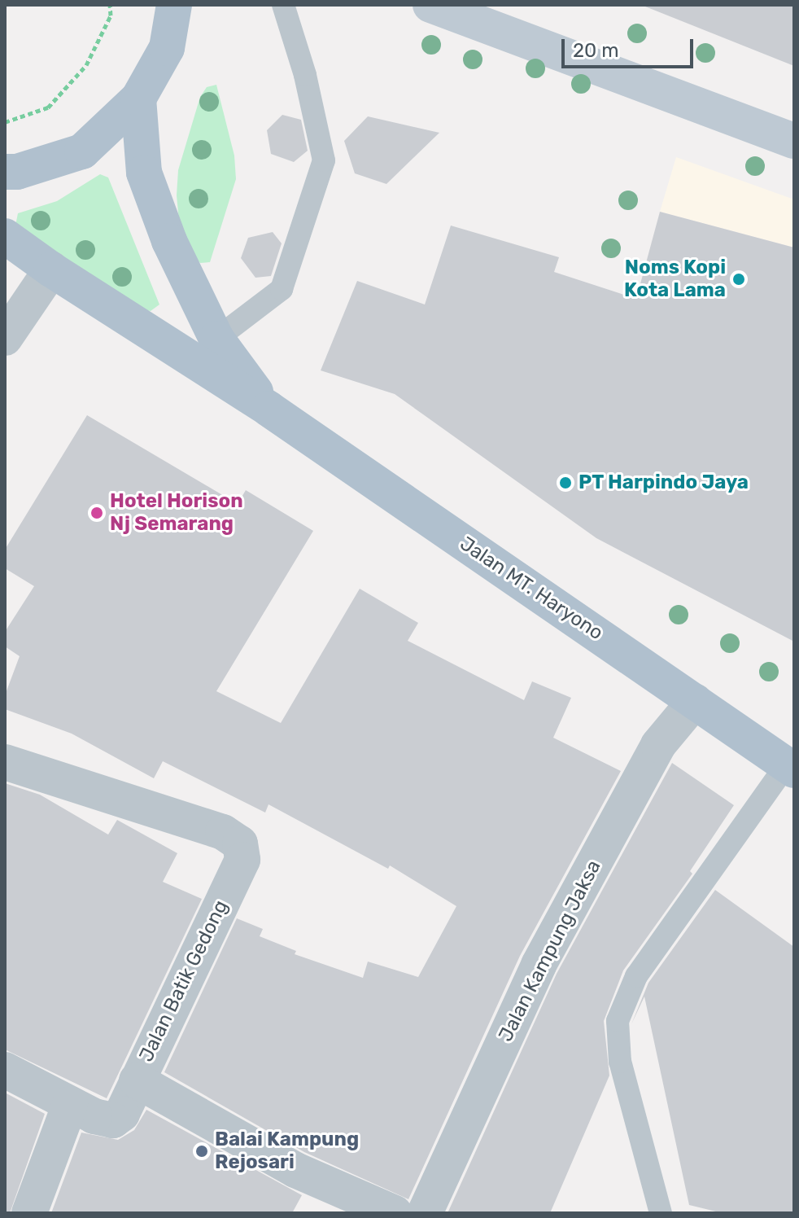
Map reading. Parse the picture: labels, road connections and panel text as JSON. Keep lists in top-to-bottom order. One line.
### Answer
{"streets":{"main road":["Jalan MT. Haryono"],"street":["Jalan Kampung Jaksa","Jalan Batik Gedong"]},"crossings":[["Jalan MT. Haryono","Jalan Kampung Jaksa"]],"places":["Noms Kopi Kota Lama","PT Harpindo Jaya","Hotel Horison Nj Semarang","Balai Kampung Rejosari"],"scale_bar":"20 m"}
